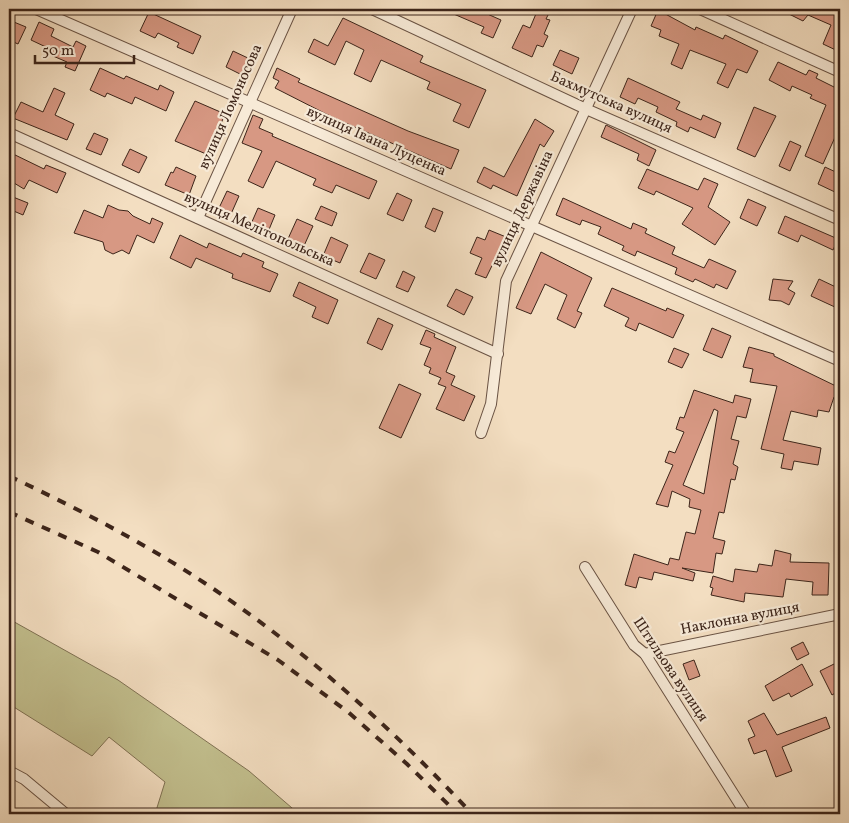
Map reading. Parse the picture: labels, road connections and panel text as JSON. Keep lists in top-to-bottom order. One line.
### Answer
{"streets":{"street":["Бахмутська вулиця","вулиця Ломоносова","вулиця Івана Луценка","вулиця Державіна","вулиця Мелітопольська","Наклонна вулиця","Штильова вулиця"]},"crossings":[["Бахмутська вулиця","вулиця Державіна"],["вулиця Ломоносова","вулиця Івана Луценка"],["вулиця Ломоносова","вулиця Мелітопольська"],["вулиця Івана Луценка","вулиця Державіна"],["вулиця Державіна","вулиця Мелітопольська"],["Наклонна вулиця","Штильова вулиця"]],"scale_bar":"50 m"}
